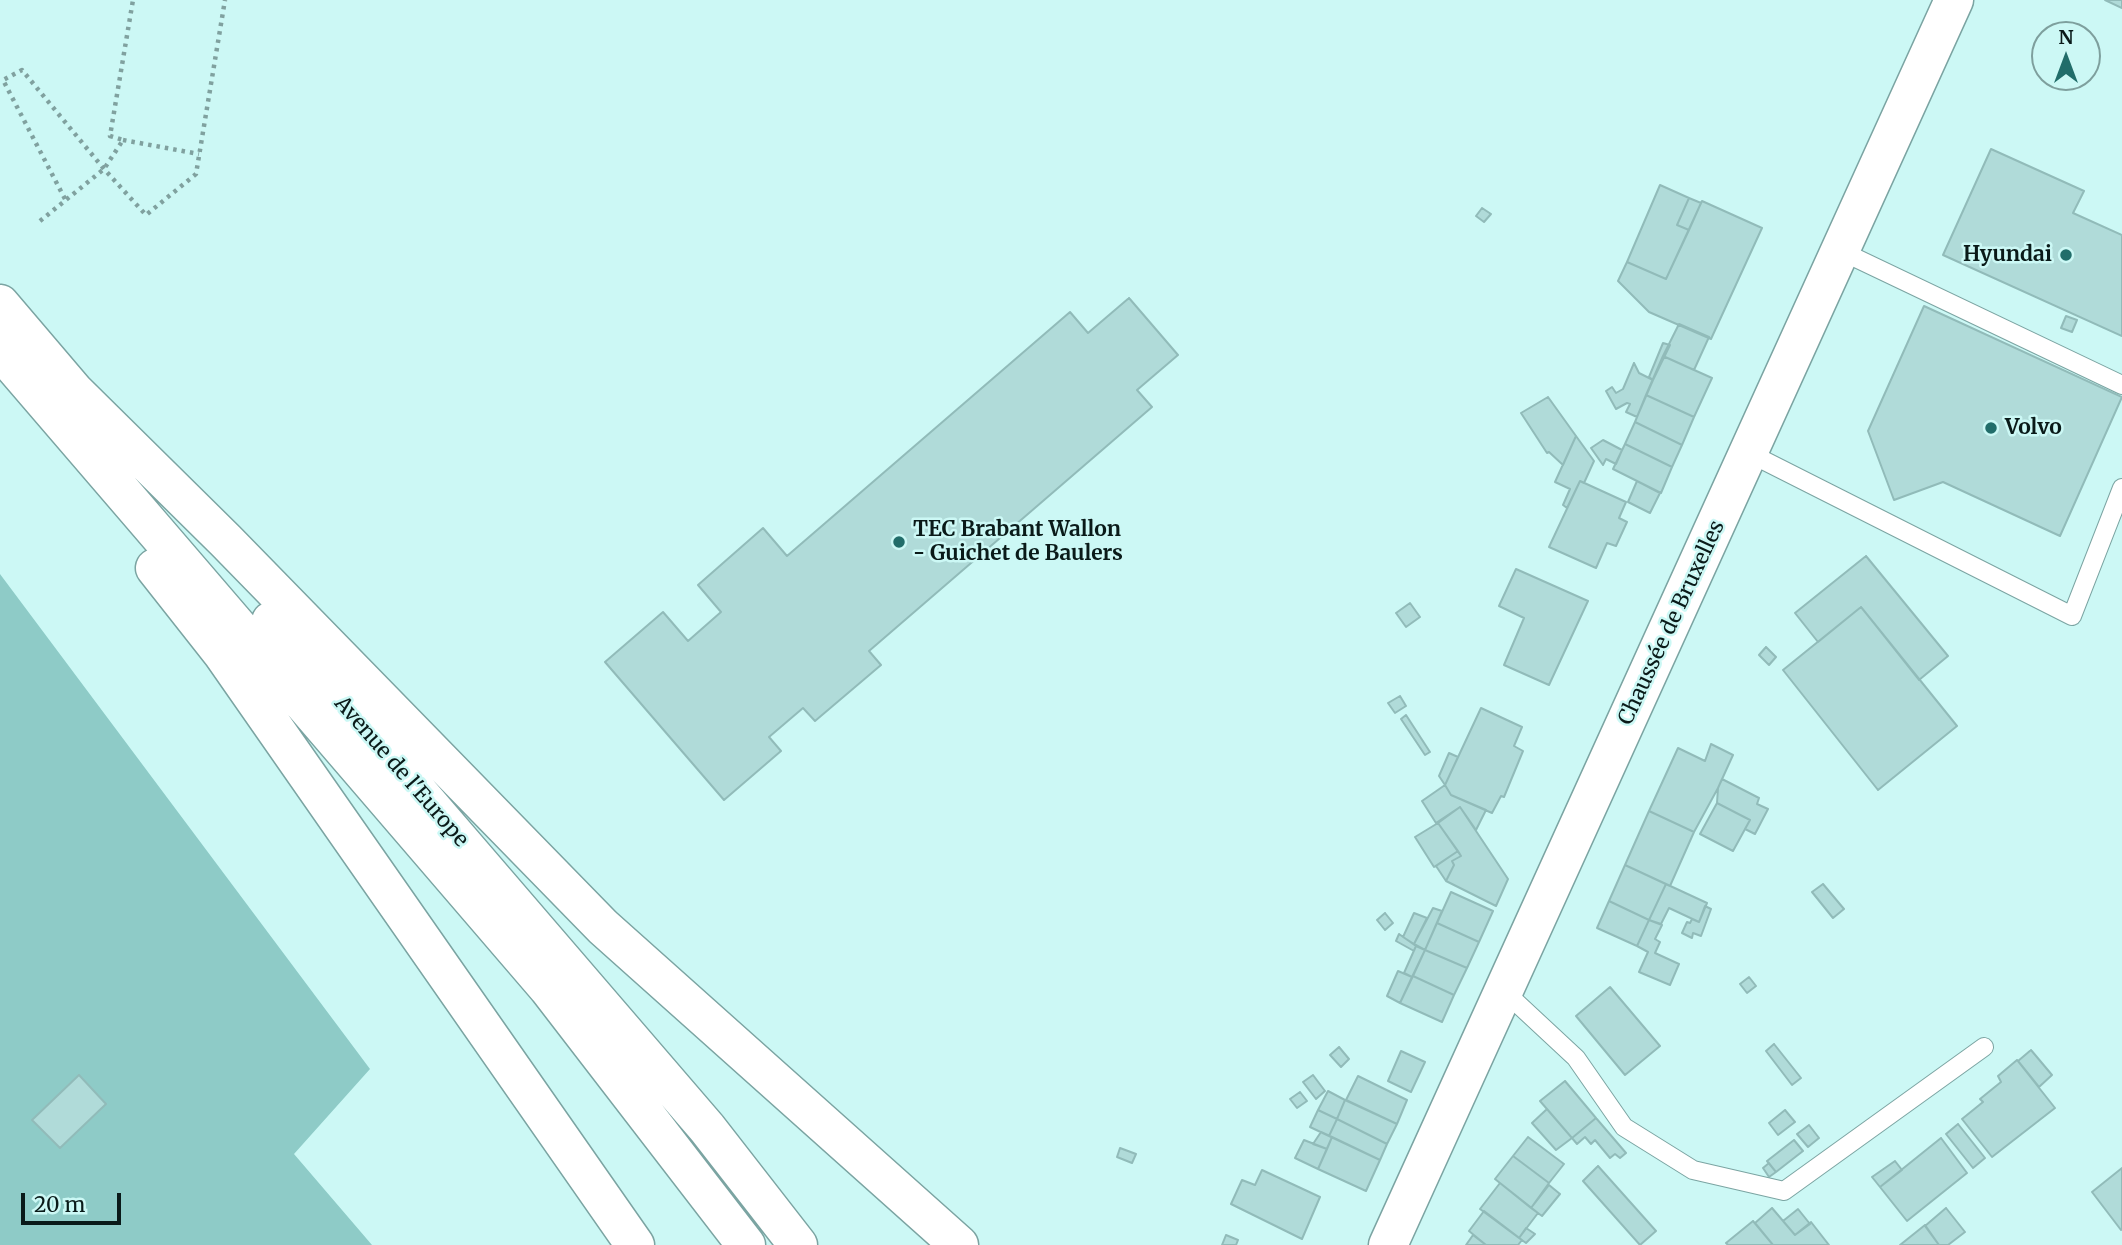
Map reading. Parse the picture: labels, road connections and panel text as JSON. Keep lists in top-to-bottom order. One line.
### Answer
{"streets":{"main road":["Chaussée de Bruxelles","Avenue de l'Europe"]},"places":["Hyundai","Volvo","TEC Brabant Wallon - Guichet de Baulers"],"scale_bar":"20 m","north":"top"}
